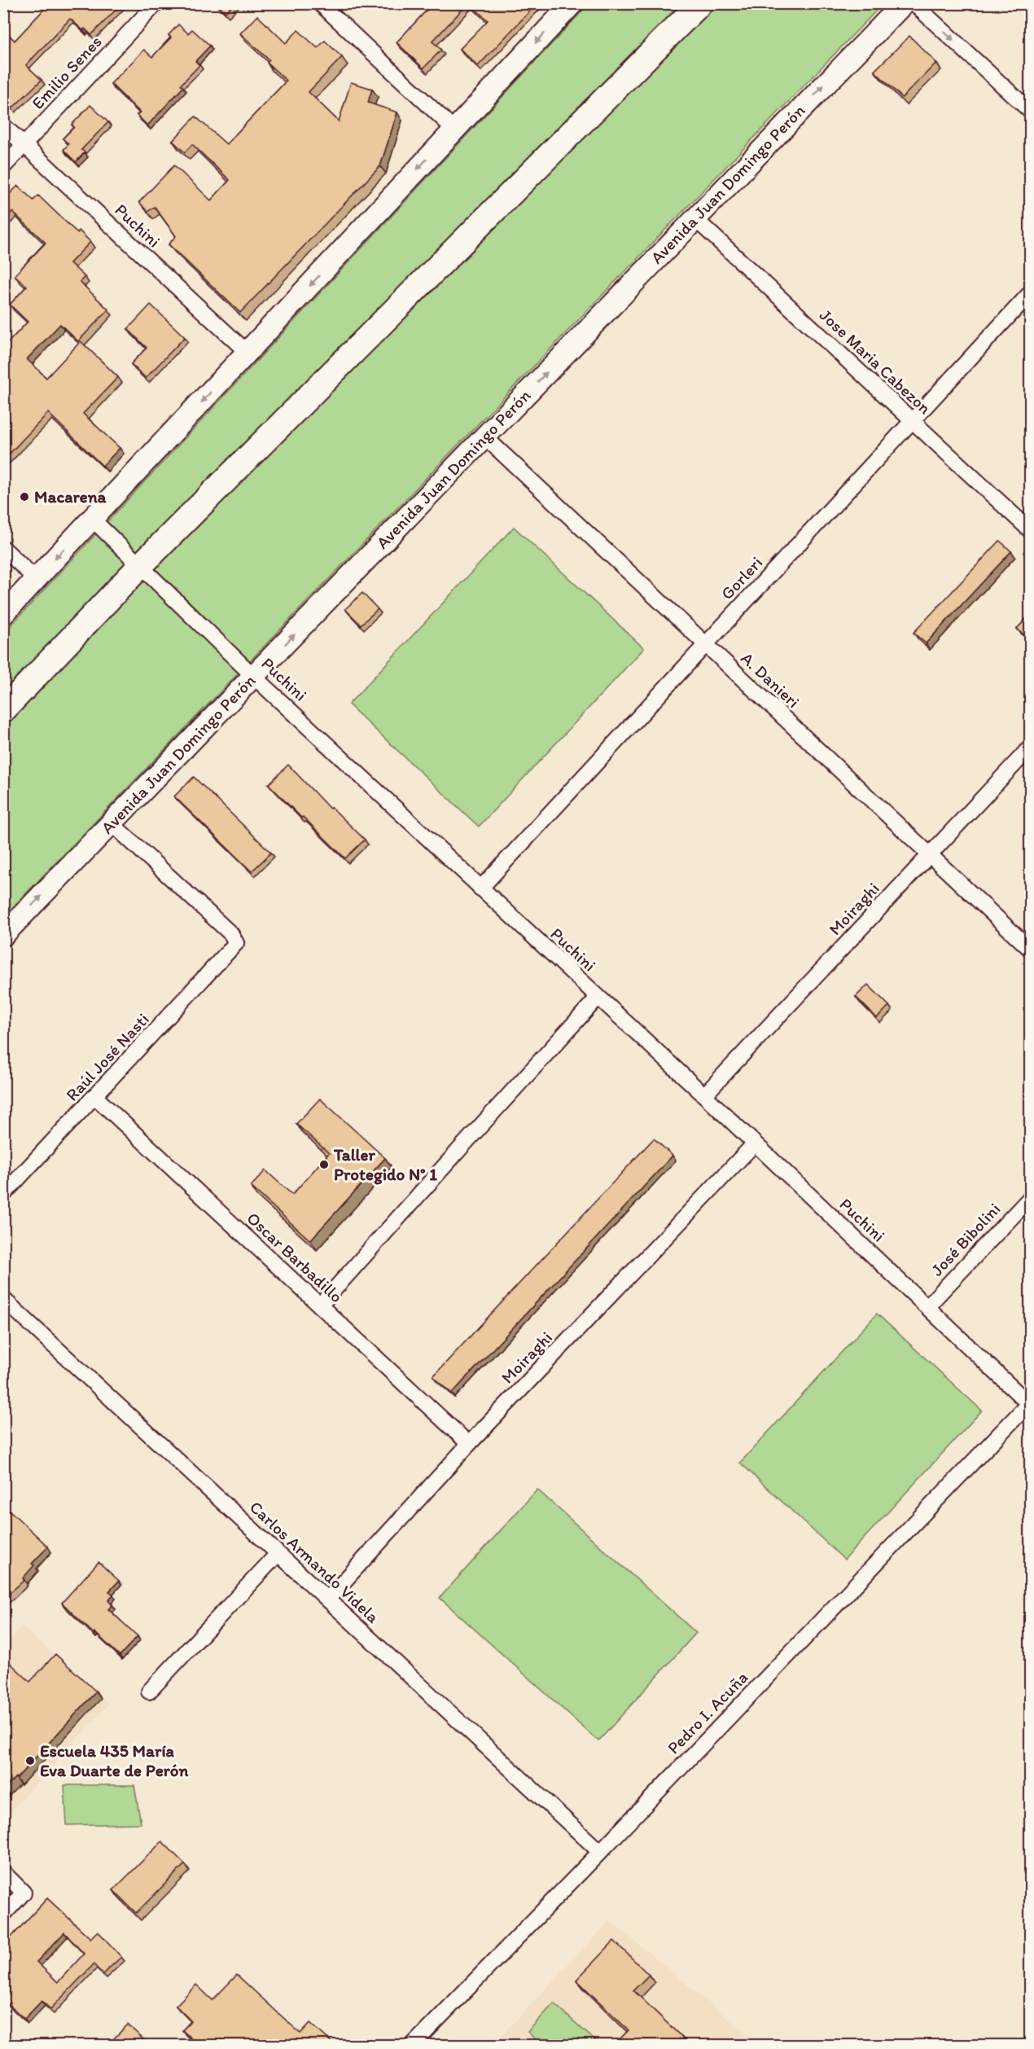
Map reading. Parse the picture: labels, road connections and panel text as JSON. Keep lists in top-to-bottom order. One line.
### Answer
{"streets":{"main road":["Avenida Juan Domingo Perón"],"street":["Emilio Senes","Puchini","Jose Maria Cabezon","Gorleri","A. Danieri","Moiraghi","Raúl José Nasti","José Bibolini","Oscar Barbadillo","Carlos Armando Videla","Pedro I. Acuña"]},"crossings":[["Emilio Senes","Puchini"],["Avenida Juan Domingo Perón","Puchini"],["Avenida Juan Domingo Perón","Jose Maria Cabezon"],["Avenida Juan Domingo Perón","A. Danieri"],["Avenida Juan Domingo Perón","Raúl José Nasti"],["Puchini","Gorleri"],["Puchini","Moiraghi"],["Puchini","José Bibolini"],["Puchini","Pedro I. Acuña"],["Jose Maria Cabezon","Gorleri"],["Gorleri","A. Danieri"],["A. Danieri","Moiraghi"],["Moiraghi","Oscar Barbadillo"],["Moiraghi","Carlos Armando Videla"],["Raúl José Nasti","Oscar Barbadillo"],["Carlos Armando Videla","Pedro I. Acuña"]],"places":["Macarena","Taller Protegido N° 1","Escuela 435 María Eva Duarte de Perón"]}
